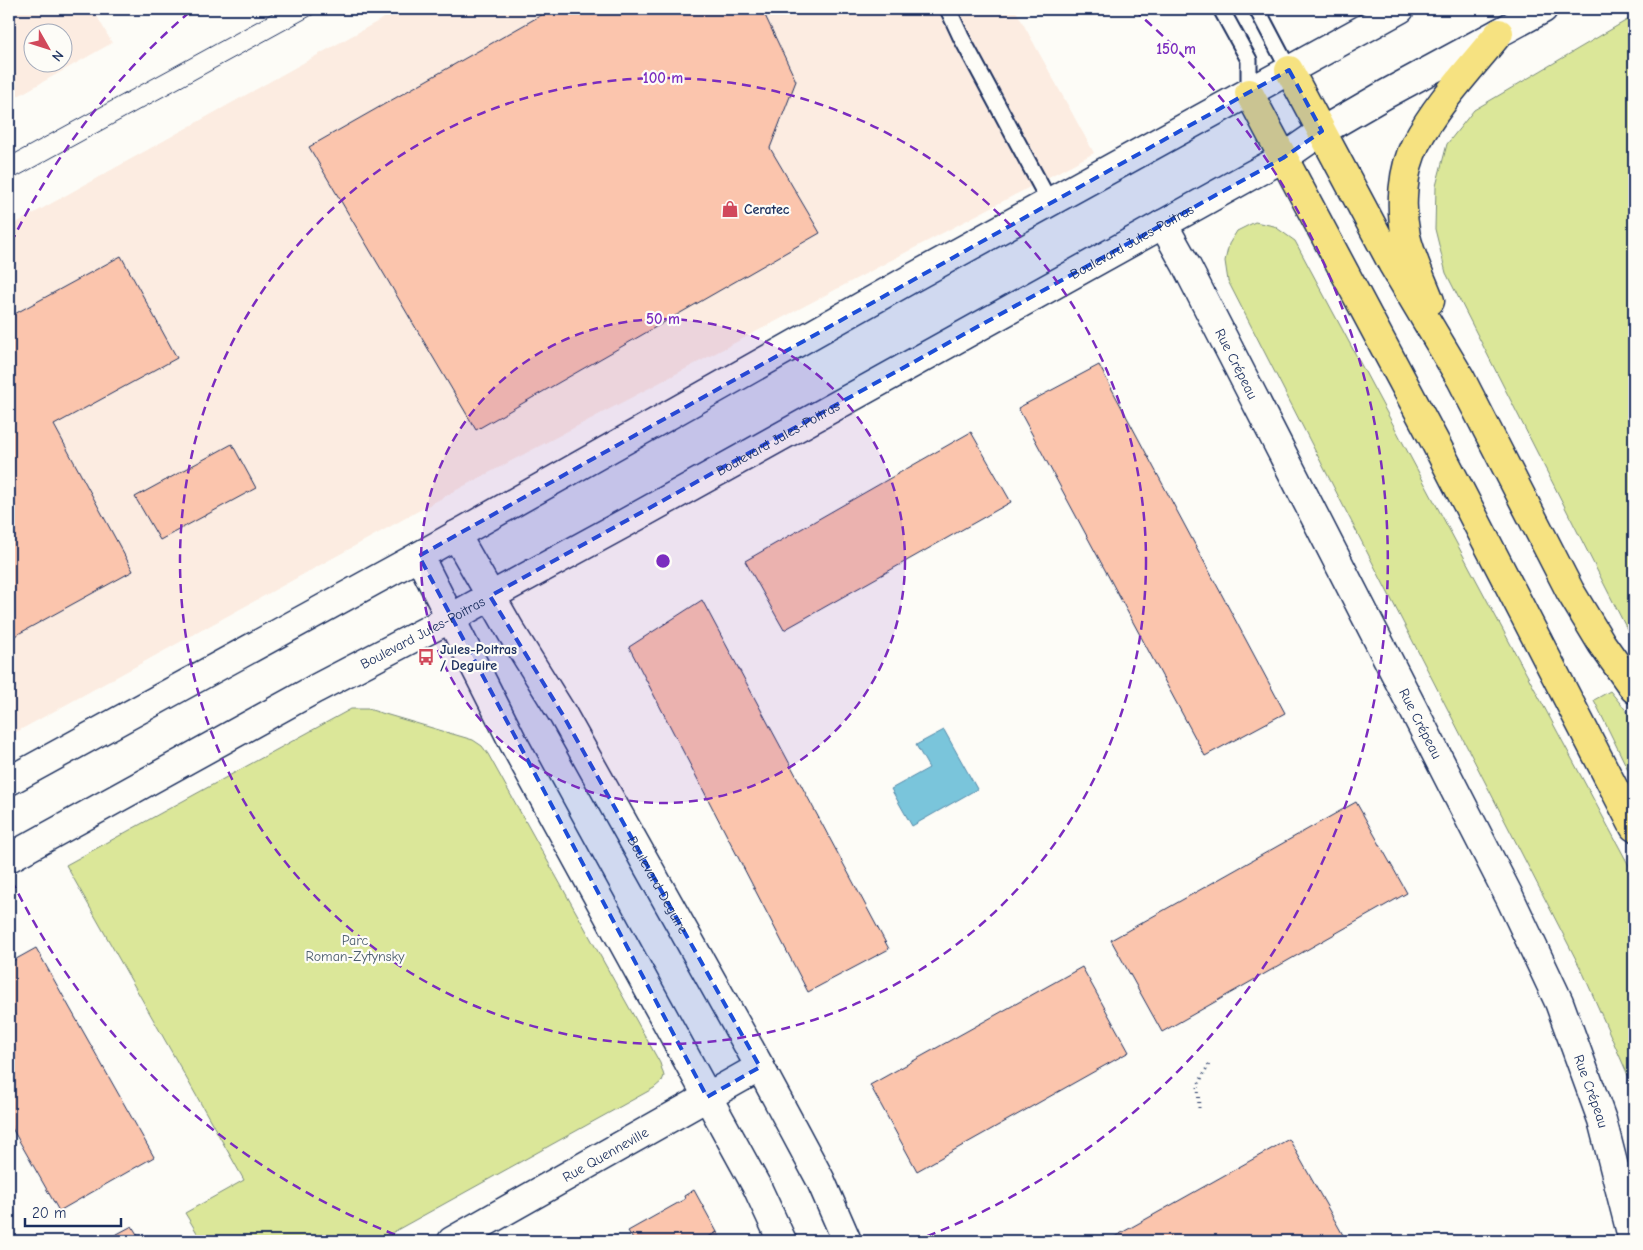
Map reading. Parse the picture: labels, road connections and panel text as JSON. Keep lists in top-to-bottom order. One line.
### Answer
{"streets":{"street":["Boulevard Jules-Poitras","Rue Crépeau","Boulevard Deguire","Rue Quenneville"]},"crossings":[["Boulevard Jules-Poitras","Rue Crépeau"],["Boulevard Jules-Poitras","Boulevard Deguire"],["Boulevard Deguire","Rue Quenneville"]],"parks":["Parc Roman-Zytynsky"],"places":{"shop":["Ceratec"],"bus stop":["Jules-Poitras / Deguire"]},"scale_bar":"20 m","north":"bottom right","rings":["150 m","100 m","50 m"]}
